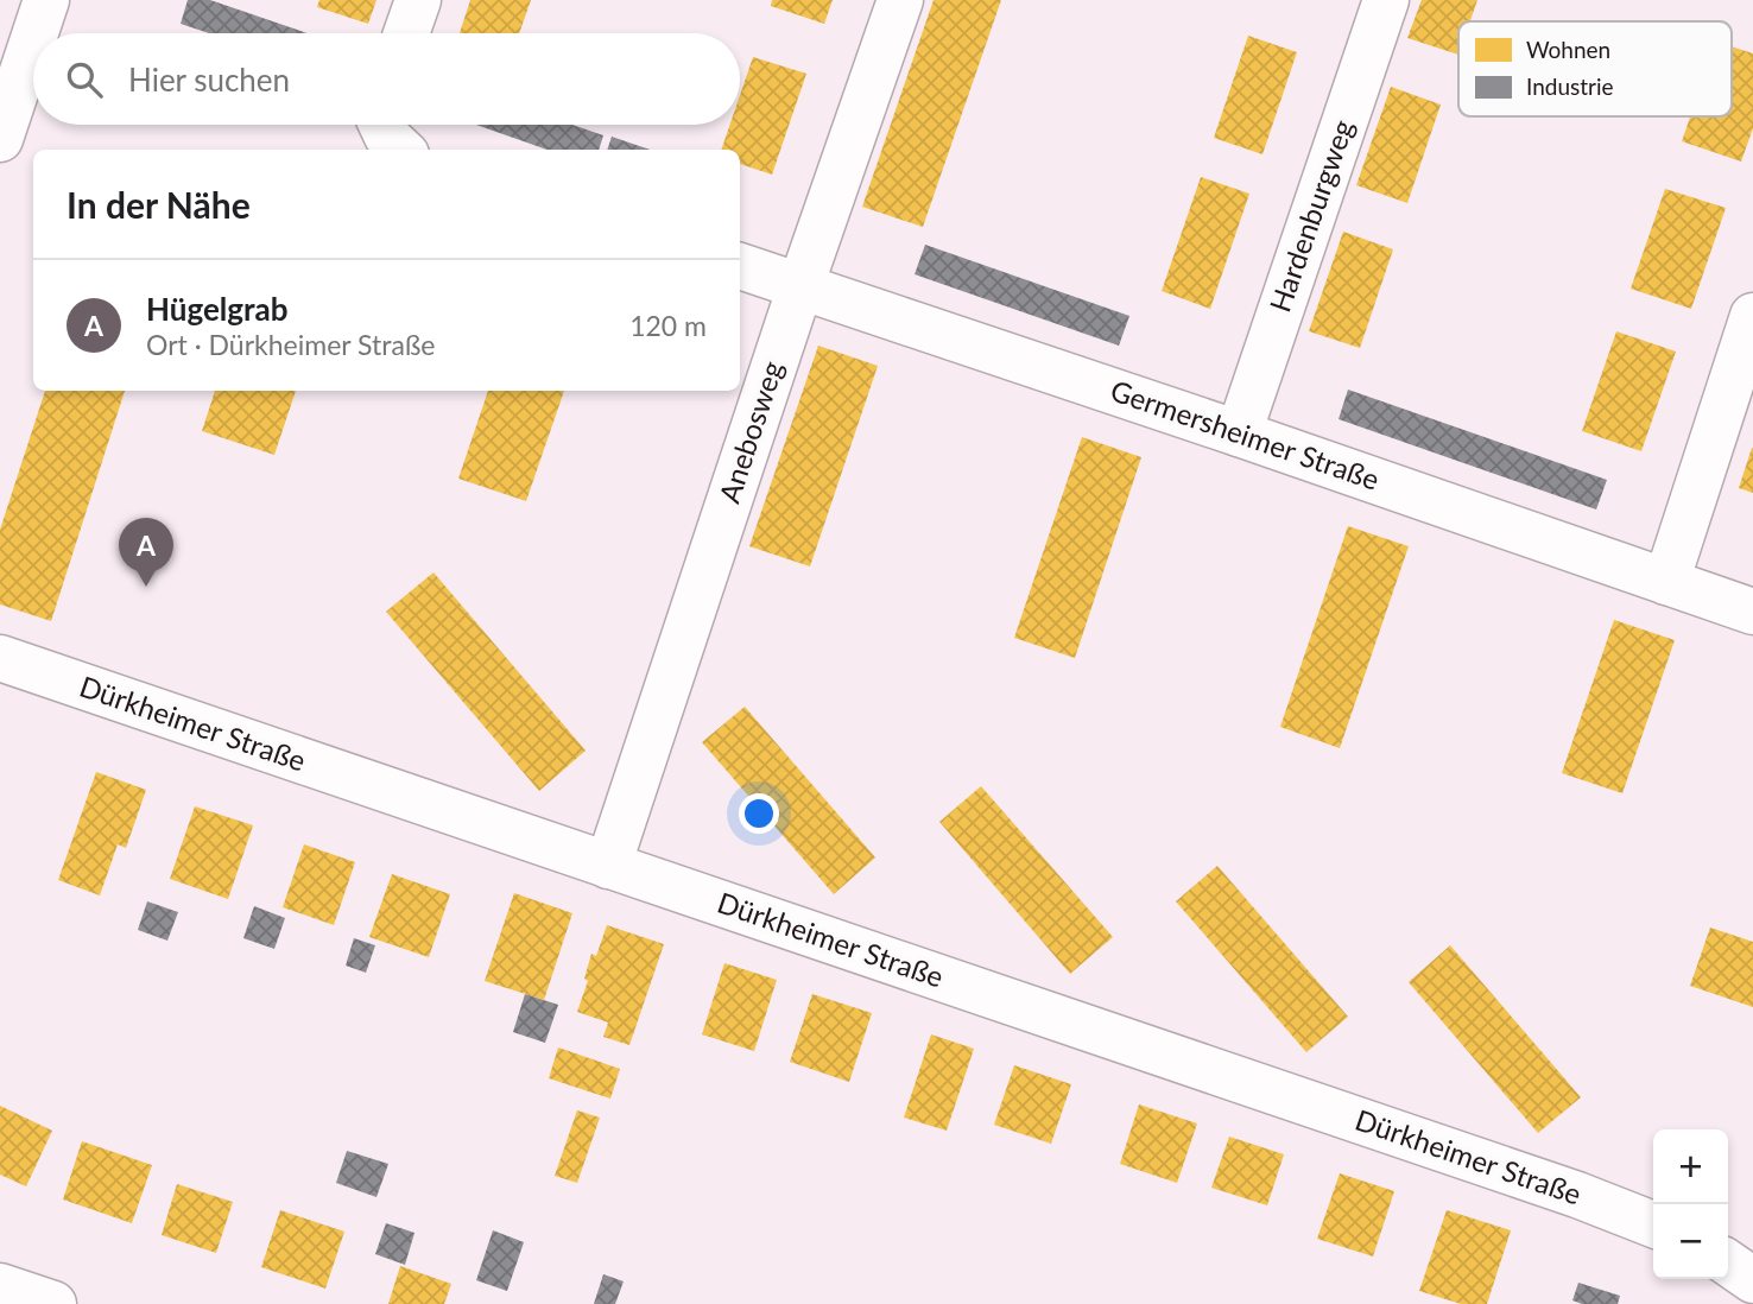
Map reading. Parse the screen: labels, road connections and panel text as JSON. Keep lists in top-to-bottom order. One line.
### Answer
{"streets":{"street":["Hardenburgweg","Anebosweg","Germersheimer Straße","Dürkheimer Straße"]},"crossings":[["Hardenburgweg","Germersheimer Straße"],["Anebosweg","Germersheimer Straße"],["Anebosweg","Dürkheimer Straße"]],"legend":["Wohnen","Industrie"],"page":{"search":"Hier suchen","heading":"In der Nähe","list":[{"mark":"A","name":"Hügelgrab","note":"Ort · Dürkheimer Straße","value":"120 m"}],"pins":"A","map_buttons":["+","−"]}}
